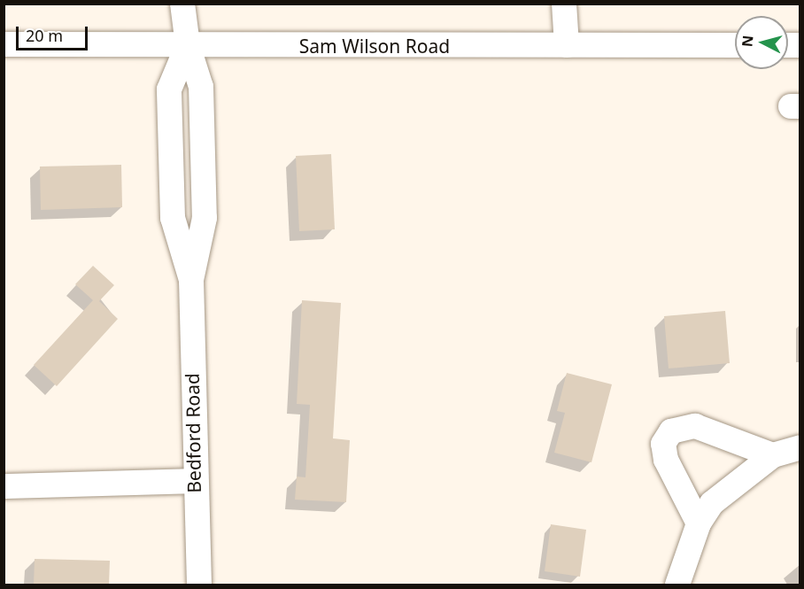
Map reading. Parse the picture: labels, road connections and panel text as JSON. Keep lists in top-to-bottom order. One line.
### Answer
{"streets":{"street":["Sam Wilson Road","Bedford Road"]},"crossings":[["Sam Wilson Road","Bedford Road"]],"scale_bar":"20 m","north":"left"}
